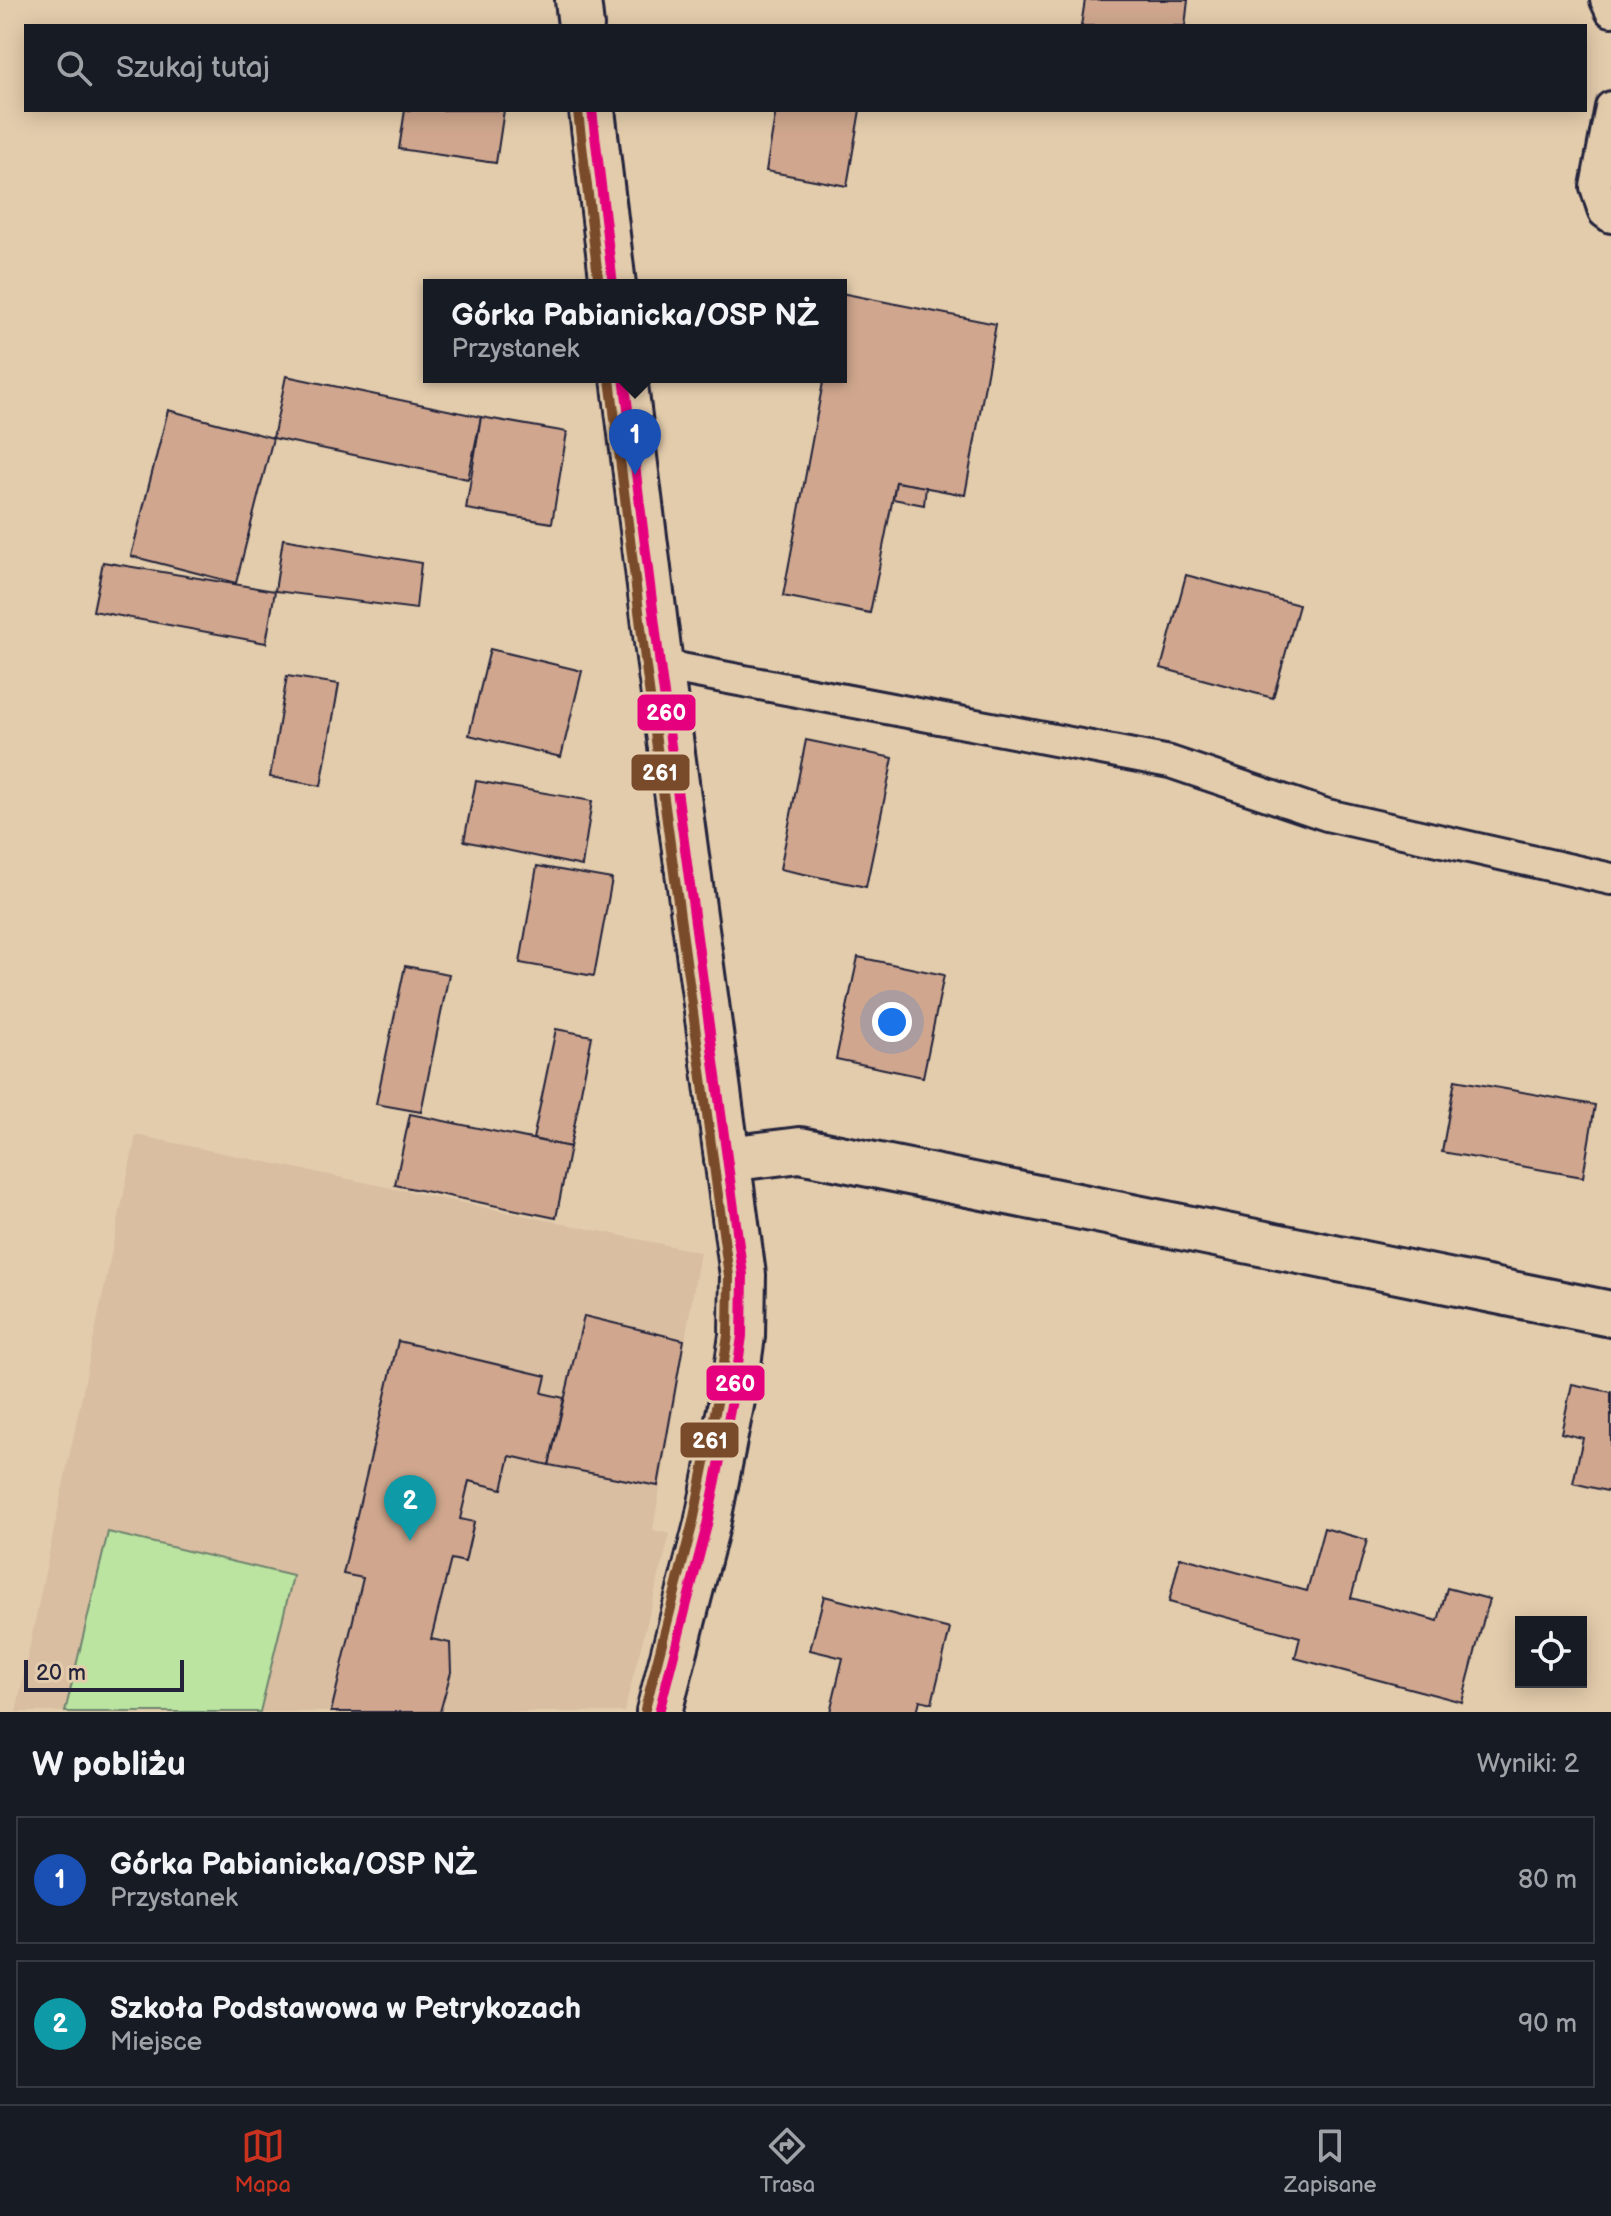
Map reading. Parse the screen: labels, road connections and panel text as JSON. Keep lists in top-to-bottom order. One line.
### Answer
{"lines":["transit line 260","transit line 261"],"scale_bar":"20 m","page":{"search":"Szukaj tutaj","popup":["Górka Pabianicka/OSP NŻ","Przystanek"],"pins":["1","2"],"scale":"20 m","heading":["W pobliżu","Wyniki: 2"],"list":[{"mark":"1","name":"Górka Pabianicka/OSP NŻ","note":"Przystanek","value":"80 m"},{"mark":"2","name":"Szkoła Podstawowa w Petrykozach","note":"Miejsce","value":"90 m"}],"nav":["Mapa","Trasa","Zapisane"]}}
